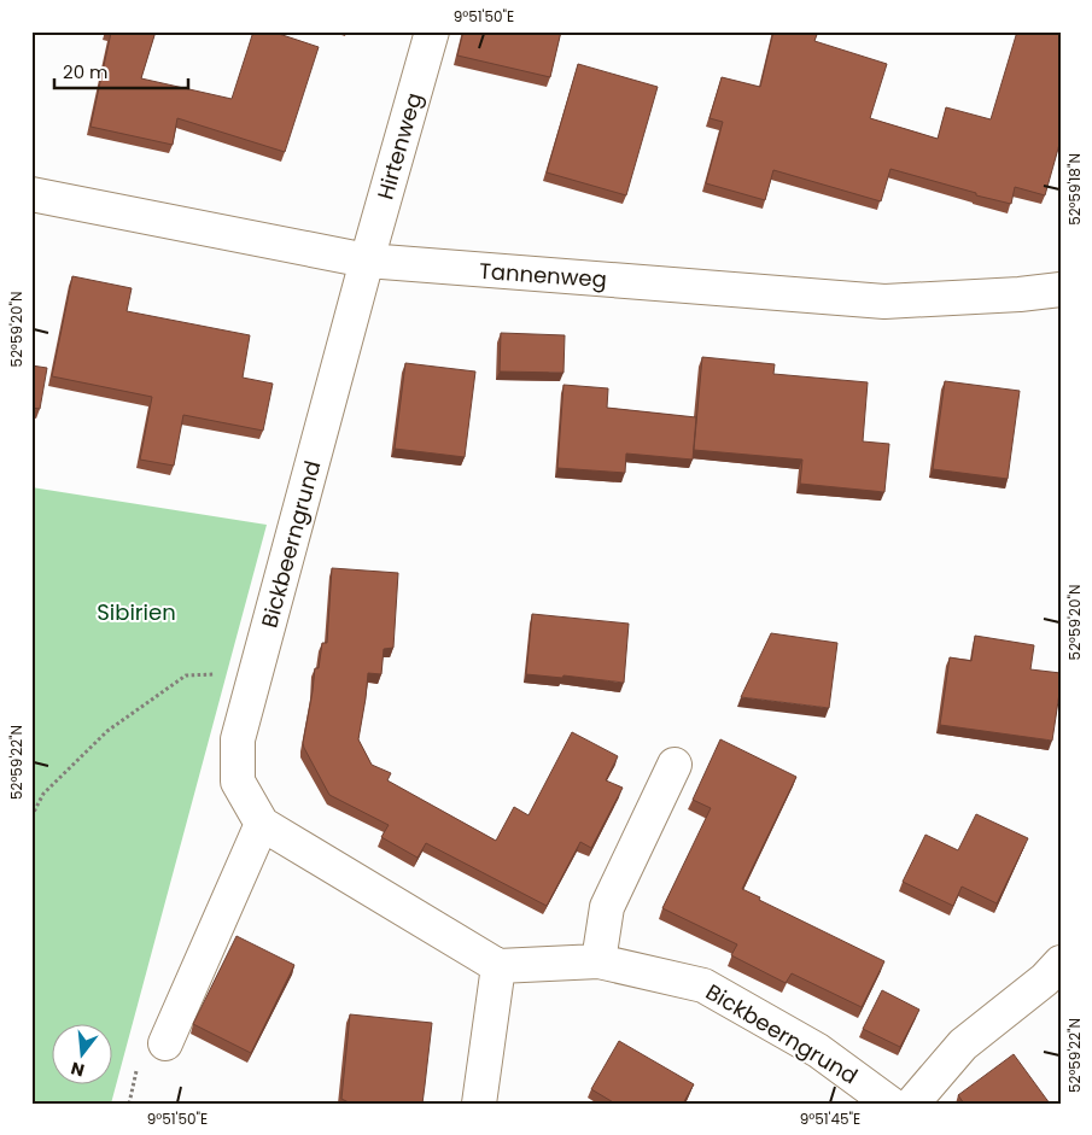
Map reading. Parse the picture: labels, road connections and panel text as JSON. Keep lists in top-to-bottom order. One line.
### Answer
{"streets":{"street":["Hirtenweg","Tannenweg","Bickbeerngrund"]},"crossings":[["Hirtenweg","Tannenweg"],["Hirtenweg","Bickbeerngrund"],["Tannenweg","Bickbeerngrund"]],"parks":["Sibirien"],"scale_bar":"20 m","north":"bottom","coordinates":["9°51'50\"E","52°59'18\"N","52°59'20\"N","52°59'22\"N","9°51'45\"E"]}
